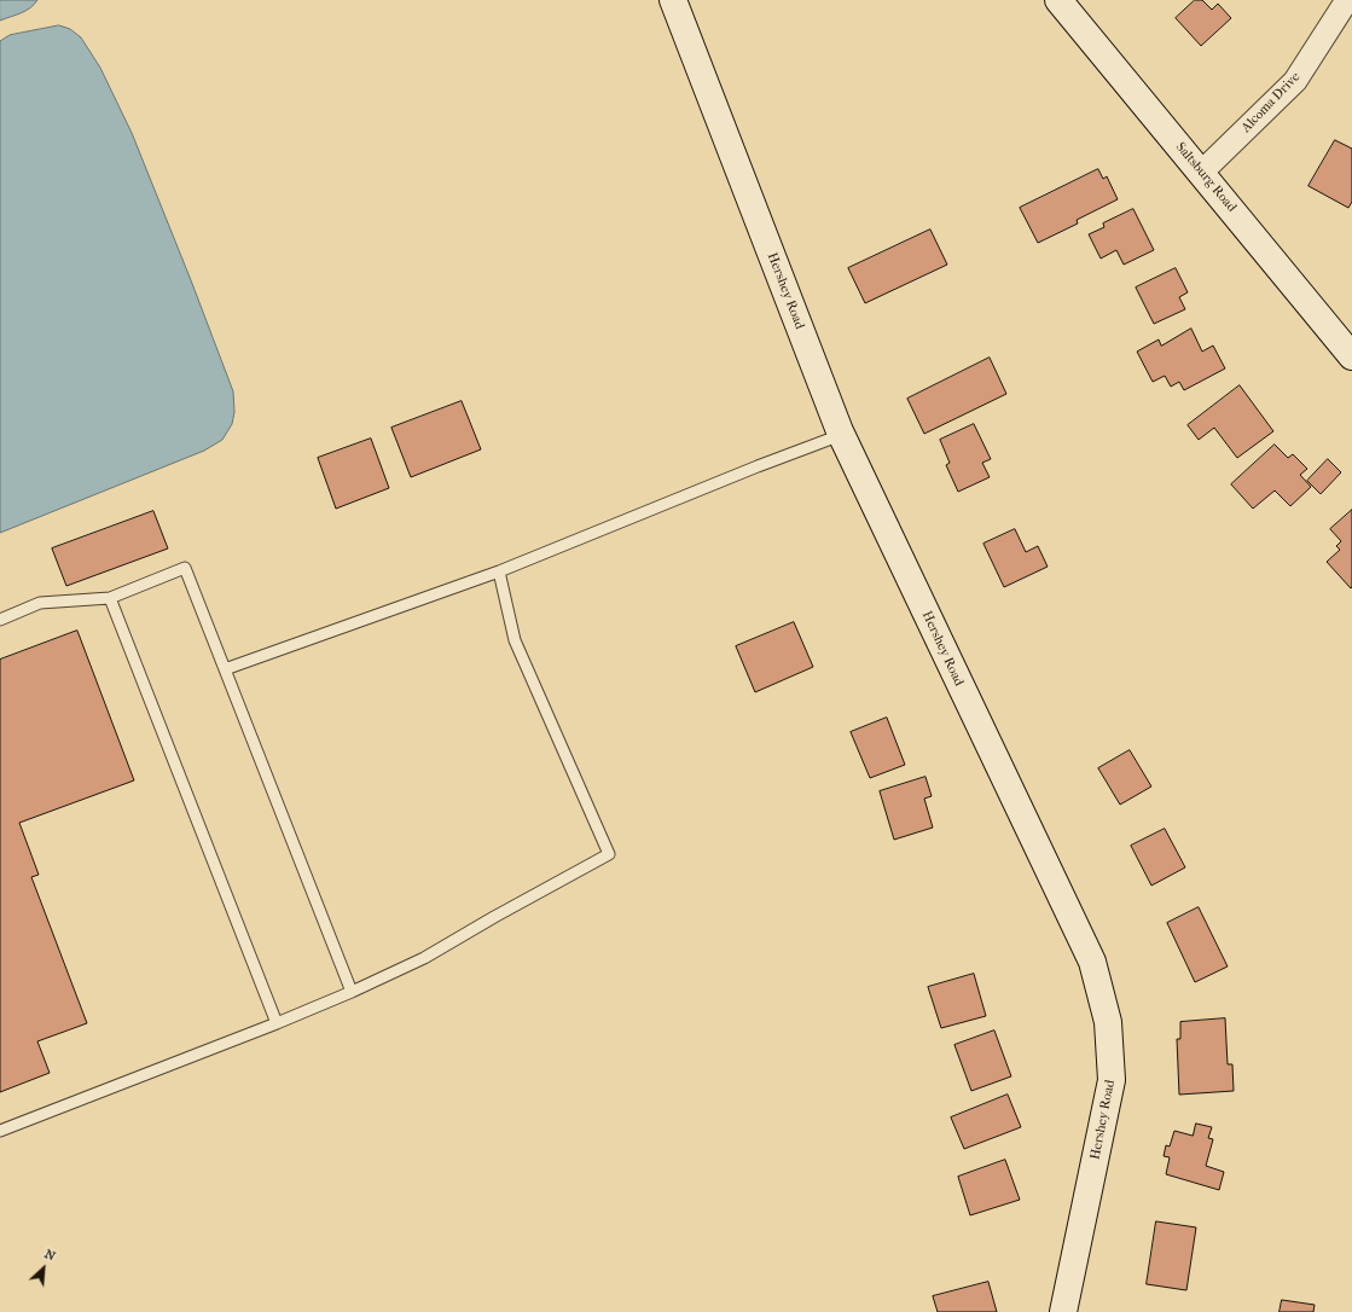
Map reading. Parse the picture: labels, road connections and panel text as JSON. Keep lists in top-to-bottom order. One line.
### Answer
{"streets":{"street":["Alcoma Drive","Saltsburg Road","Hershey Road"]},"crossings":[["Alcoma Drive","Saltsburg Road"]],"north":"top right"}
